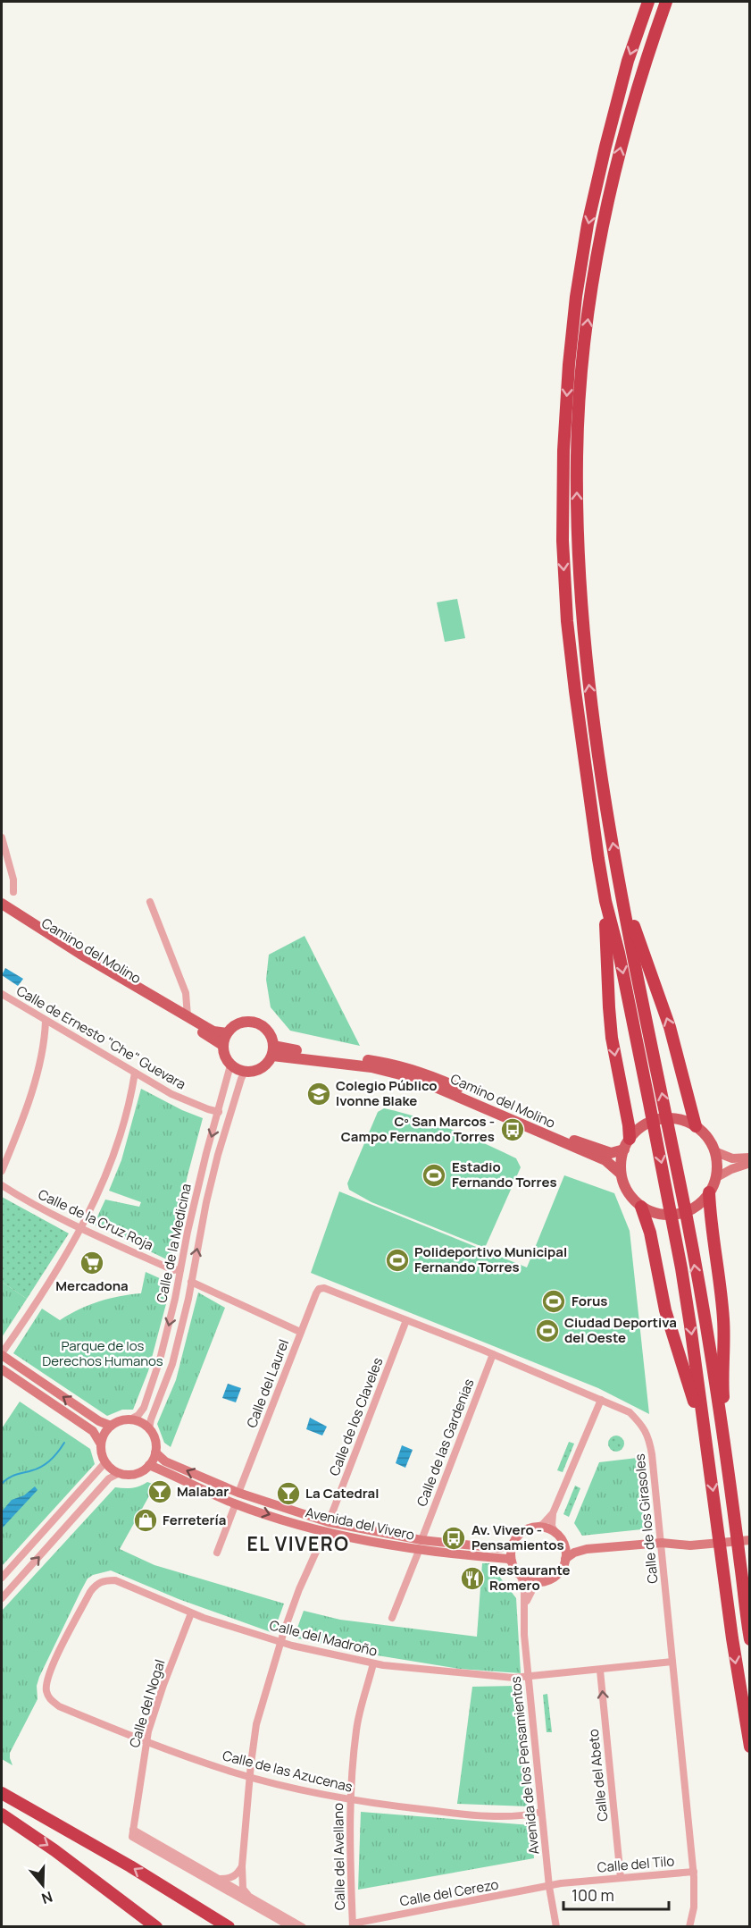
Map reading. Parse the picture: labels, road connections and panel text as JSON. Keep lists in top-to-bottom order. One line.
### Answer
{"streets":{"main road":["Camino del Molino","Avenida del Vivero"],"street":["Calle de Ernesto \"Che\" Guevara","Calle de la Cruz Roja","Calle de la Medicina","Calle del Laurel","Calle de los Claveles","Calle de las Gardenias","Calle de los Girasoles","Calle del Madroño","Calle del Nogal","Avenida de los Pensamientos","Calle de las Azucenas","Calle del Abeto","Calle del Avellano","Calle del Tilo","Calle del Cerezo"]},"crossings":[["Camino del Molino","Calle de la Medicina"],["Calle de Ernesto \"Che\" Guevara","Calle de la Medicina"],["Calle de la Cruz Roja","Calle de la Medicina"],["Calle de la Medicina","Avenida del Vivero"],["Calle del Laurel","Calle de los Girasoles"],["Calle del Laurel","Avenida del Vivero"],["Calle de los Claveles","Calle de los Girasoles"],["Calle de los Claveles","Avenida del Vivero"],["Calle de las Gardenias","Calle de los Girasoles"],["Calle de las Gardenias","Avenida del Vivero"],["Calle de los Girasoles","Calle del Madroño"],["Calle de los Girasoles","Calle del Tilo"],["Avenida del Vivero","Avenida de los Pensamientos"],["Calle del Madroño","Calle del Nogal"],["Calle del Madroño","Avenida de los Pensamientos"],["Calle del Madroño","Calle de las Azucenas"],["Calle del Madroño","Calle del Abeto"],["Calle del Madroño","Calle del Avellano"],["Calle del Nogal","Calle de las Azucenas"],["Avenida de los Pensamientos","Calle de las Azucenas"],["Avenida de los Pensamientos","Calle del Tilo"],["Avenida de los Pensamientos","Calle del Cerezo"],["Calle de las Azucenas","Calle del Avellano"],["Calle del Abeto","Calle del Tilo"],["Calle del Avellano","Calle del Cerezo"],["Calle del Tilo","Calle del Cerezo"]],"one_way":["Calle del Abeto"],"districts":["EL VIVERO"],"parks":["Parque de los Derechos Humanos"],"places":{"school or university":["Colegio Público Ivonne Blake"],"bus stop":["Cº San Marcos - Campo Fernando Torres","Av. Vivero - Pensamientos"],"sports":["Estadio Fernando Torres","Polideportivo Municipal Fernando Torres","Forus","Ciudad Deportiva del Oeste"],"supermarket":["Mercadona"],"bar":["Malabar","La Catedral"],"shop":["Ferretería"],"restaurant":["Restaurante Romero"]},"scale_bar":"100 m","north":"bottom"}
